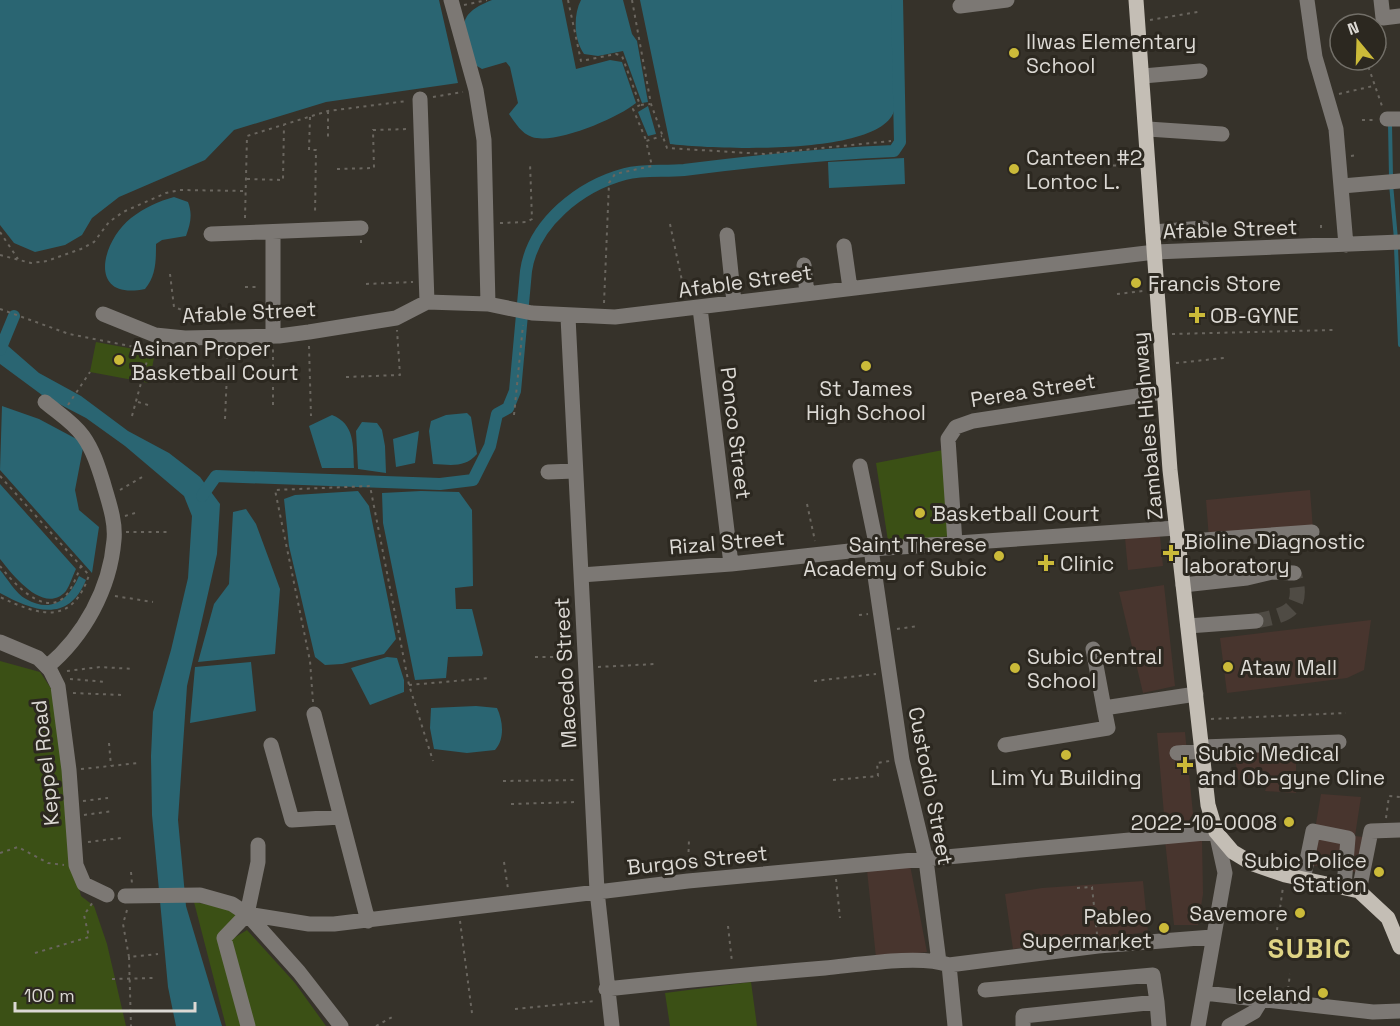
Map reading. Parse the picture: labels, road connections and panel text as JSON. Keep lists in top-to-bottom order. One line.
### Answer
{"streets":{"main road":["Zambales Highway"],"street":["Afable Street","Perea Street","Ponco Street","Rizal Street","Macedo Street","Keppel Road","Custodio Street","Burgos Street"]},"crossings":[["Afable Street","Zambales Highway"],["Afable Street","Ponco Street"],["Afable Street","Macedo Street"],["Perea Street","Zambales Highway"],["Perea Street","Rizal Street"],["Zambales Highway","Rizal Street"],["Zambales Highway","Burgos Street"],["Ponco Street","Rizal Street"],["Rizal Street","Macedo Street"],["Rizal Street","Custodio Street"],["Macedo Street","Burgos Street"],["Keppel Road","Burgos Street"],["Custodio Street","Burgos Street"]],"districts":["SUBIC"],"places":{"other":["Ilwas Elementary School","Canteen #2 Lontoc L.","Francis Store","Asinan Proper Basketball Court","St James High School","Basketball Court","Saint Therese Academy of Subic","Ataw Mall","Subic Central School","Lim Yu Building","2022-10-0008","Subic Police Station","Savemore","Pableo Supermarket","Iceland"],"health":["OB-GYNE","Bioline Diagnostic laboratory","Clinic","Subic Medical and Ob-gyne Cline"]},"scale_bar":"100 m","north":"top"}
